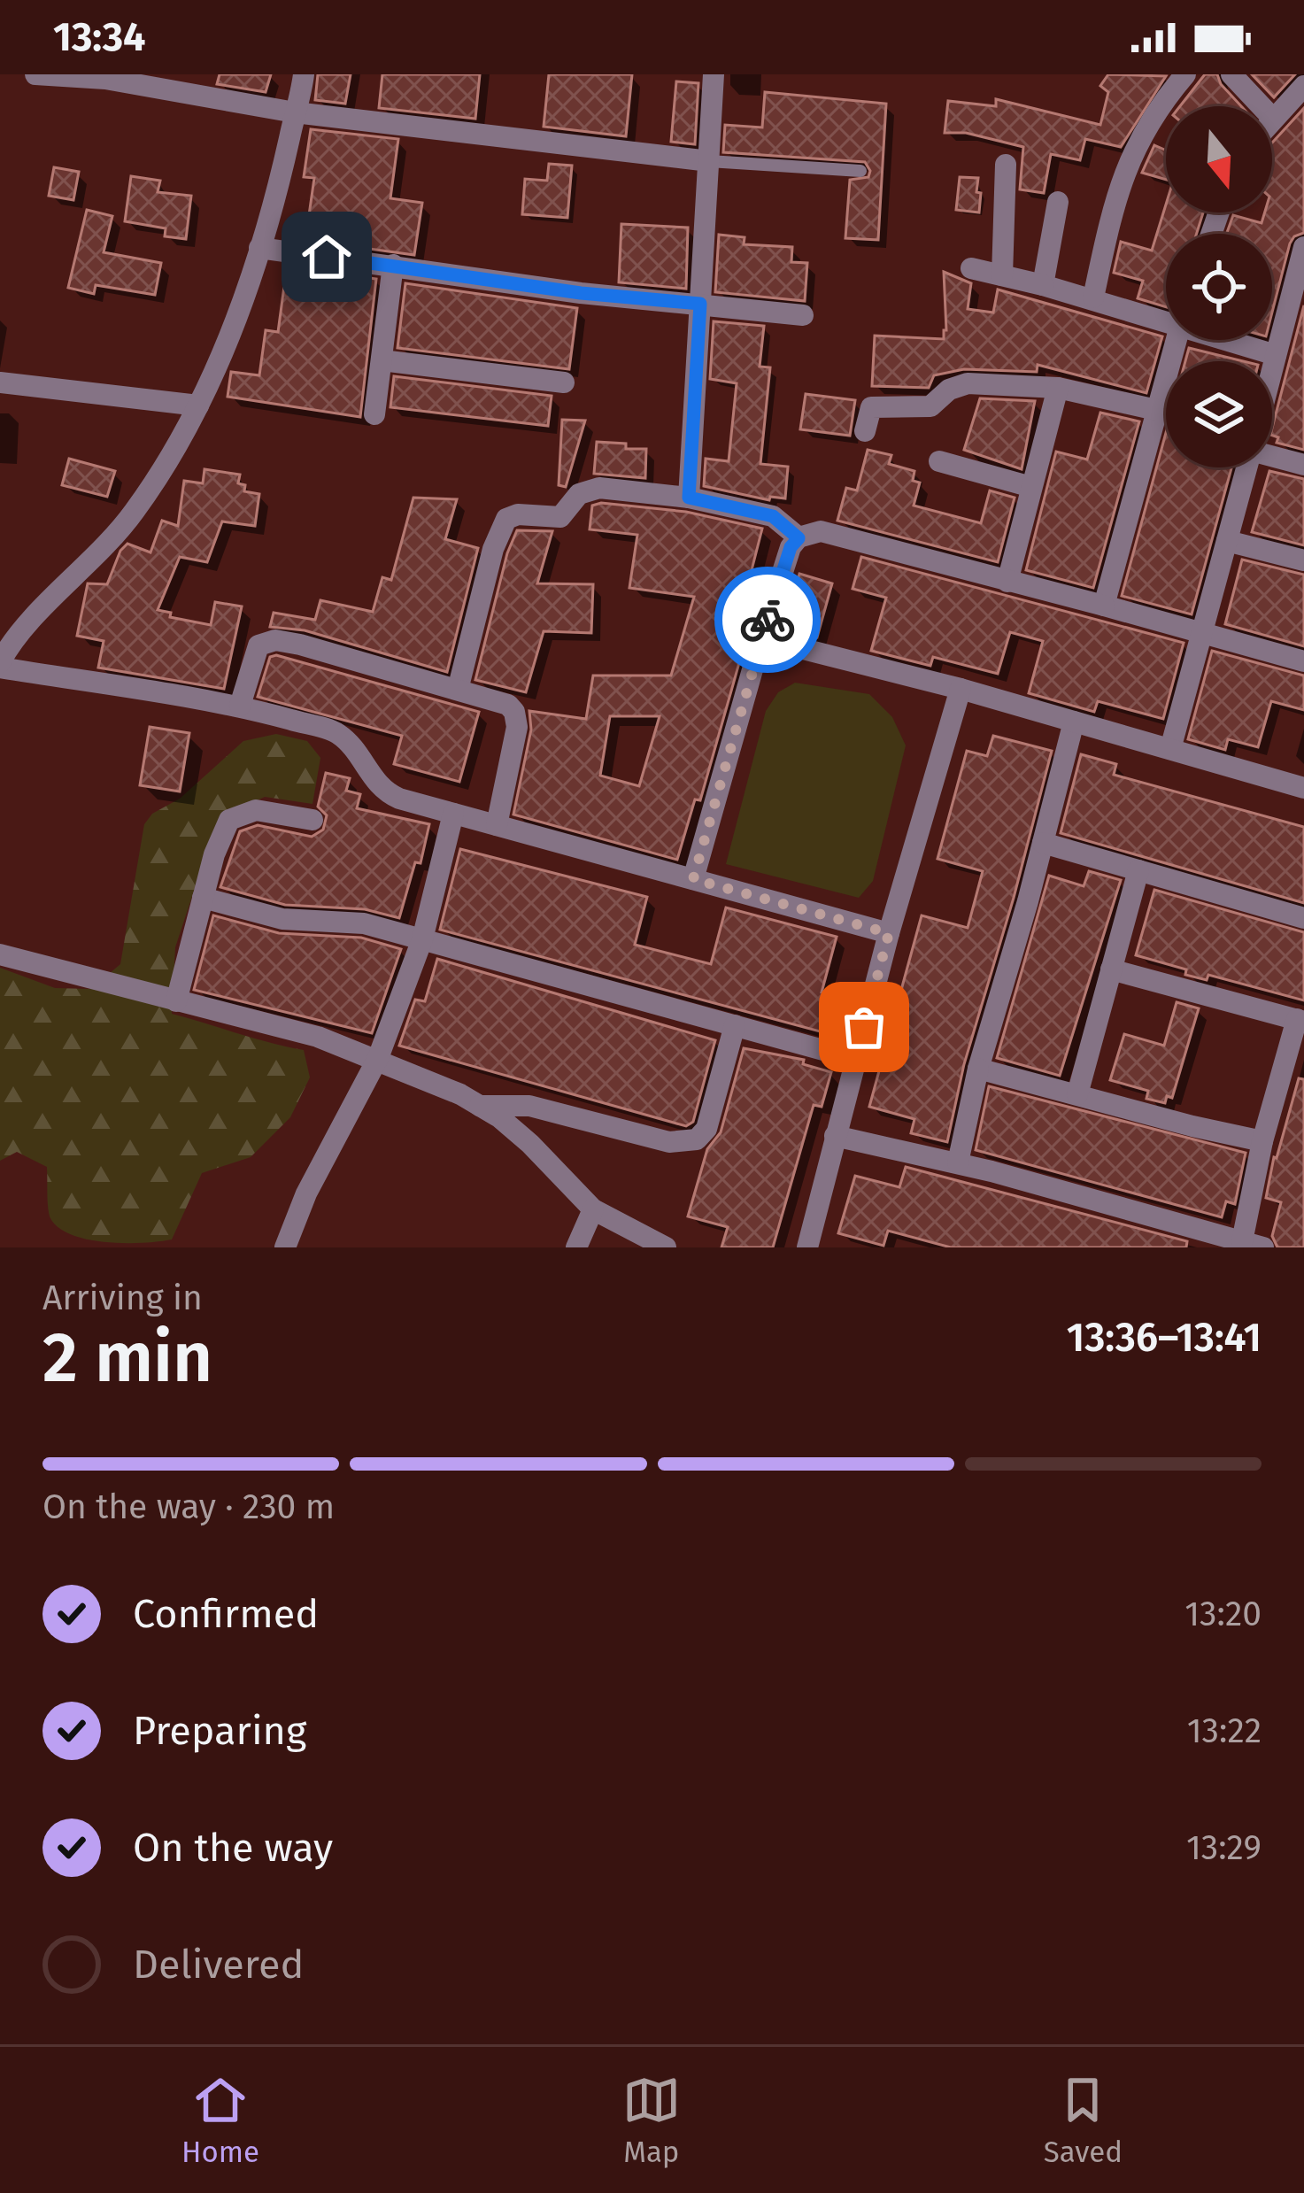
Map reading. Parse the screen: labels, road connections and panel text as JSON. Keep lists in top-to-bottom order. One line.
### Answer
{"north":"bottom","page":{"status":"13:34","heading":["2 min","Arriving in","13:36–13:41"],"bar":"On the way · 230 m","list":[["Confirmed","13:20"],["Preparing","13:22"],["On the way","13:29"],"Delivered"],"tabs":["Home","Map","Saved"]}}
